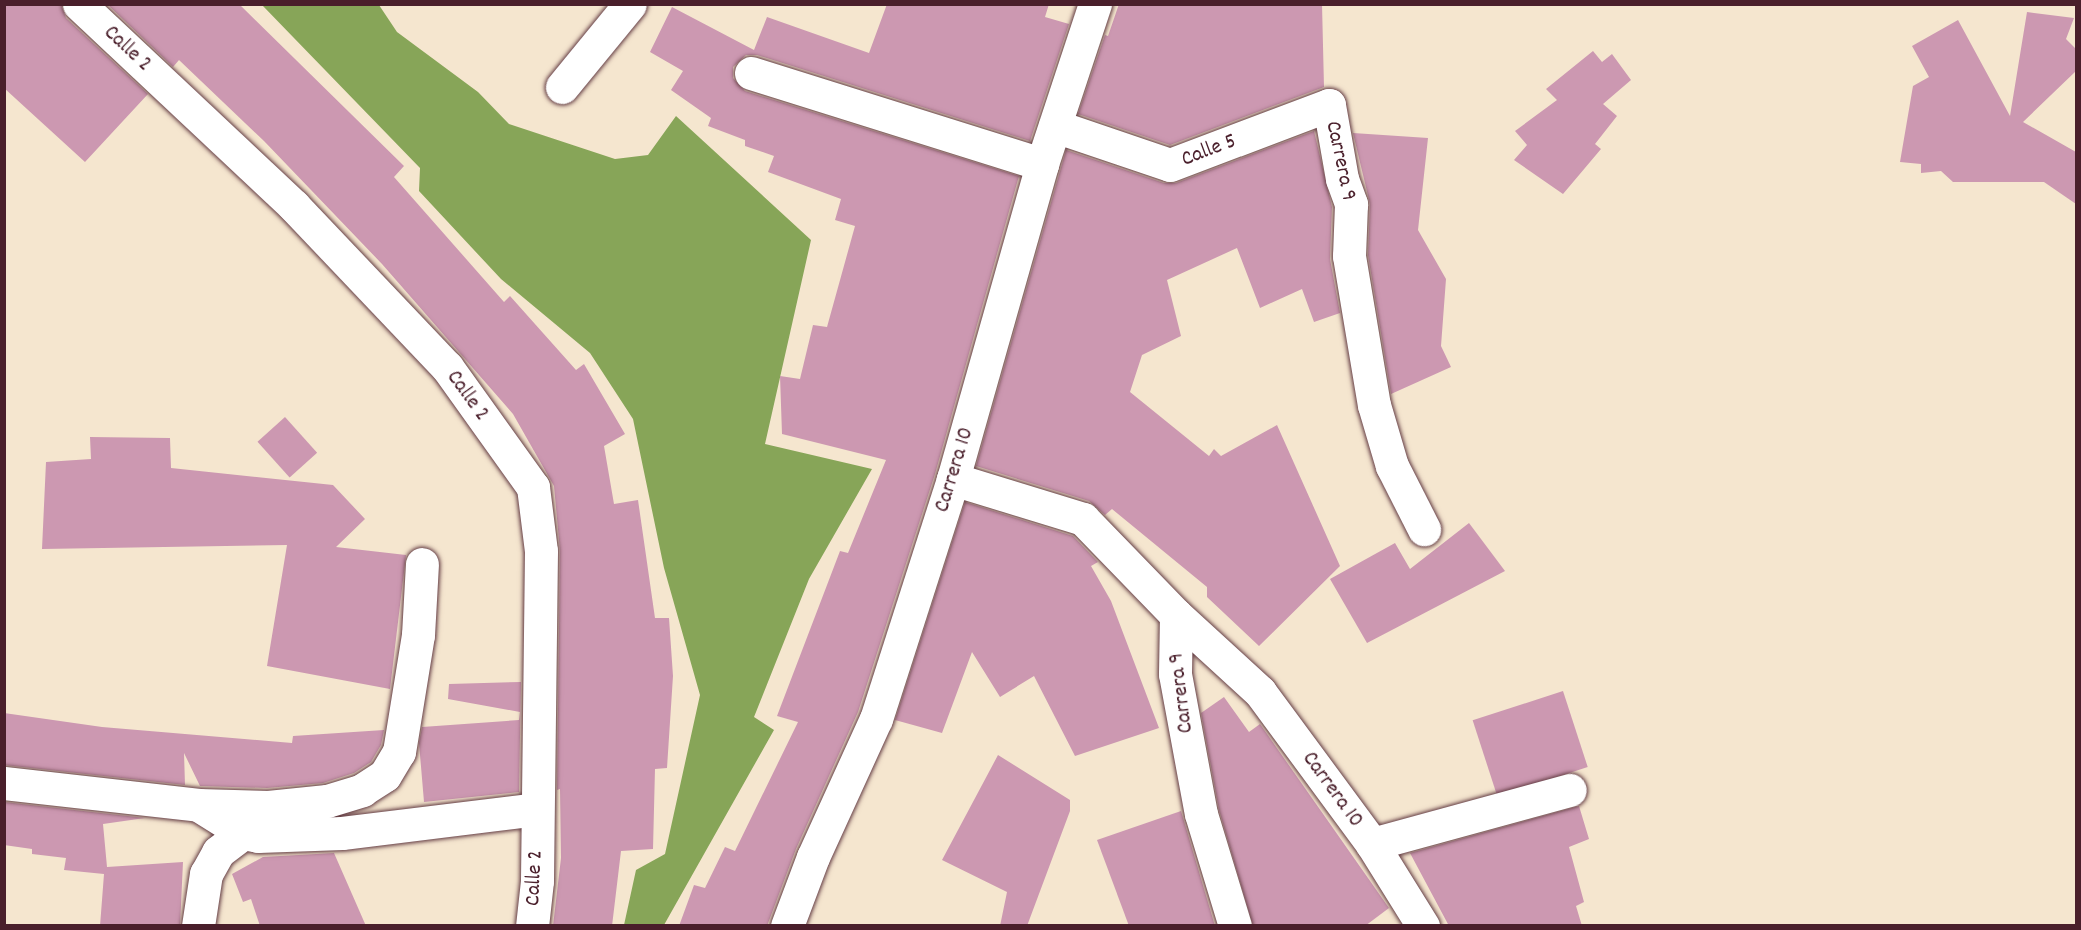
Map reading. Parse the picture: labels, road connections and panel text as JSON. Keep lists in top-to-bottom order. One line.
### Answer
{"streets":{"street":["Calle 2","Calle 5","Carrera 9","Carrera 10"]},"crossings":[["Calle 5","Carrera 9"],["Calle 5","Carrera 10"],["Carrera 9","Carrera 10"]]}
